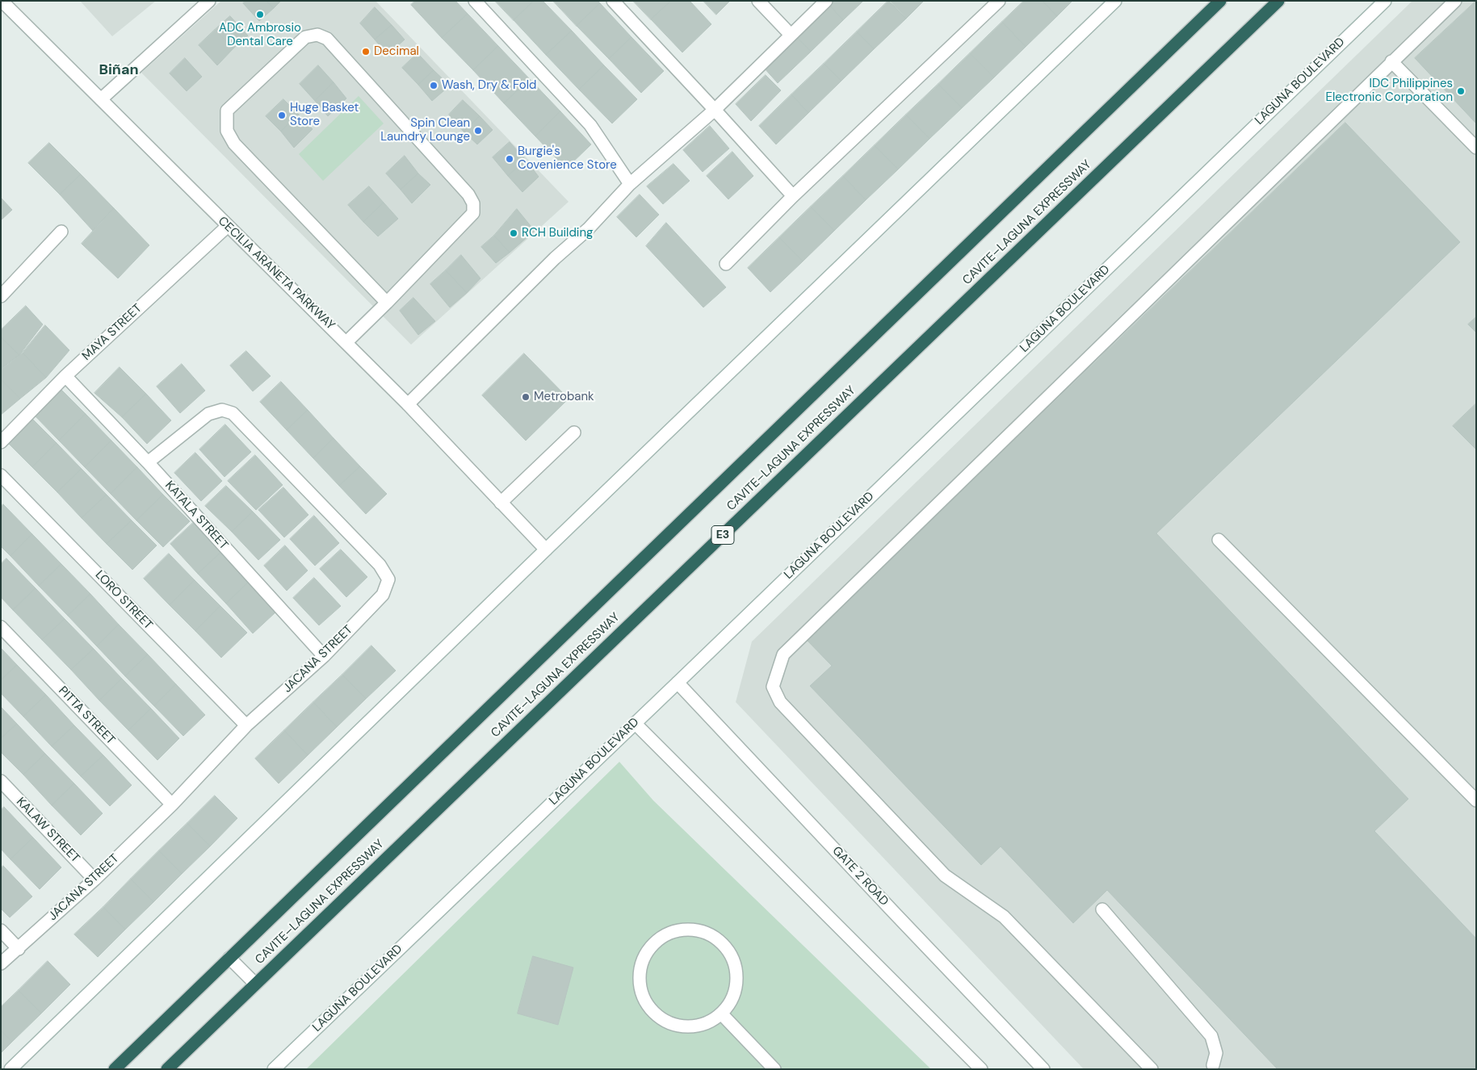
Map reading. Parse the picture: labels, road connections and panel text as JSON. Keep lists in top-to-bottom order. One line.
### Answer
{"streets":{"highway":["CAVITE–LAGUNA EXPRESSWAY","E3"],"street":["LAGUNA BOULEVARD","CECILIA ARANETA PARKWAY","MAYA STREET","KATALA STREET","LORO STREET","JACANA STREET","PITTA STREET","KALAW STREET","GATE 2 ROAD"]},"crossings":[["LAGUNA BOULEVARD","GATE 2 ROAD"],["CECILIA ARANETA PARKWAY","MAYA STREET"],["MAYA STREET","KATALA STREET"],["KATALA STREET","JACANA STREET"],["LORO STREET","JACANA STREET"],["JACANA STREET","PITTA STREET"],["JACANA STREET","KALAW STREET"]],"districts":["Biñan"],"places":["ADC Ambrosio Dental Care","Decimal","Wash, Dry & Fold","IDC Philippines Electronic Corporation","Huge Basket Store","Spin Clean Laundry Lounge","Burgie's Covenience Store","RCH Building","Metrobank"]}
